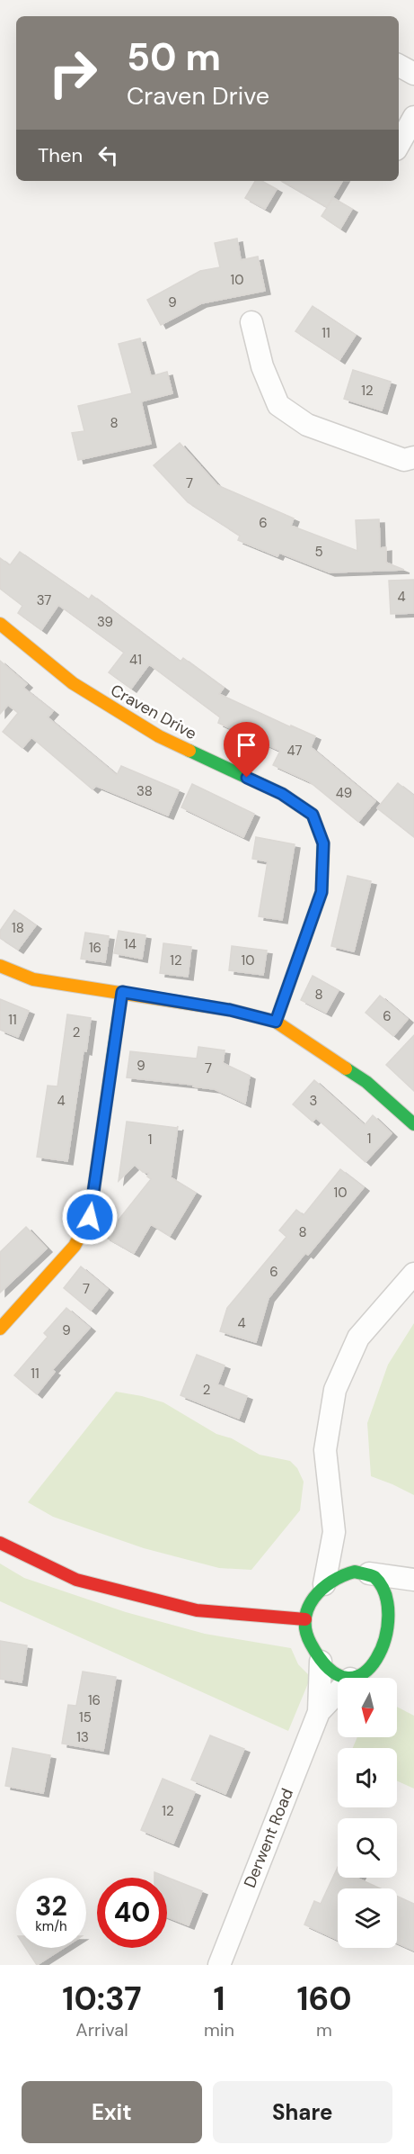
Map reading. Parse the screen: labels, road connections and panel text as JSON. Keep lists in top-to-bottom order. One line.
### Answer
{"streets":{"street":["Craven Drive","Derwent Road"]},"house_numbers":["10","9","11","12","8","7","6","5","4","37","39","41","47","38","49","18","14","16","12","10","8","6","11","2","9","7","4","3","1","1","10","8","6","7","4","9","11","2","16","15","13","12"],"north":"bottom","page":{"turn":["50 m","Craven Drive"],"then":"Then","speed":"32 km/h","limit":"40","eta":["10:37","Arrival","1","min","160","m"],"buttons":["Exit","Share"]}}
